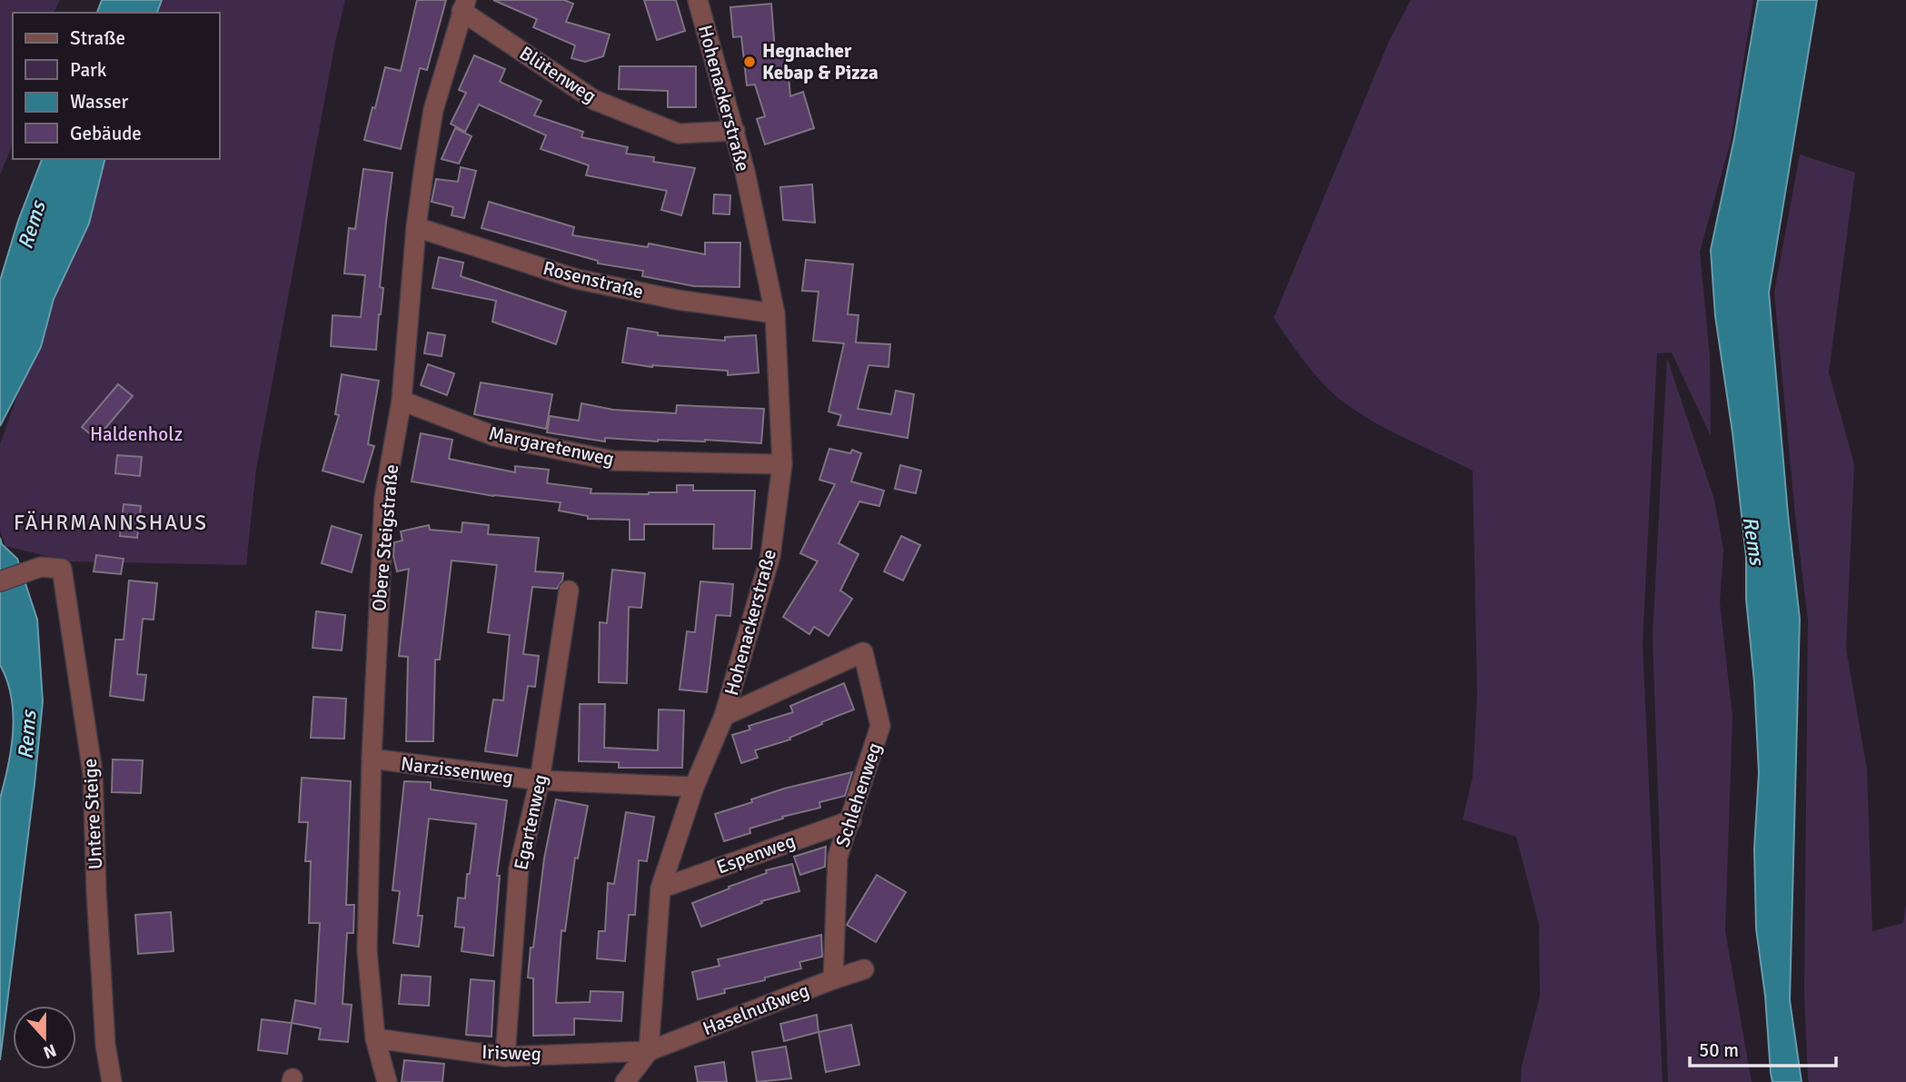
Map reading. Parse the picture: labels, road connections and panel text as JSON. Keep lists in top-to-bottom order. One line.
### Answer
{"streets":{"street":["Blütenweg","Hohenackerstraße","Rosenstraße","Margaretenweg","Obere Steigstraße","Narzissenweg","Schlehenweg","Untere Steige","Egartenweg","Espenweg","Haselnußweg","Irisweg"]},"crossings":[["Blütenweg","Hohenackerstraße"],["Blütenweg","Obere Steigstraße"],["Hohenackerstraße","Rosenstraße"],["Hohenackerstraße","Margaretenweg"],["Hohenackerstraße","Narzissenweg"],["Hohenackerstraße","Schlehenweg"],["Hohenackerstraße","Espenweg"],["Hohenackerstraße","Haselnußweg"],["Hohenackerstraße","Irisweg"],["Rosenstraße","Obere Steigstraße"],["Margaretenweg","Obere Steigstraße"],["Obere Steigstraße","Narzissenweg"],["Obere Steigstraße","Irisweg"],["Narzissenweg","Egartenweg"],["Schlehenweg","Espenweg"],["Schlehenweg","Haselnußweg"],["Egartenweg","Irisweg"],["Haselnußweg","Irisweg"]],"districts":["FÄHRMANNSHAUS"],"water":["Rems"],"parks":["Haldenholz"],"places":["Hegnacher Kebap & Pizza"],"legend":["Straße","Park","Wasser","Gebäude"],"scale_bar":"50 m","north":"bottom"}
